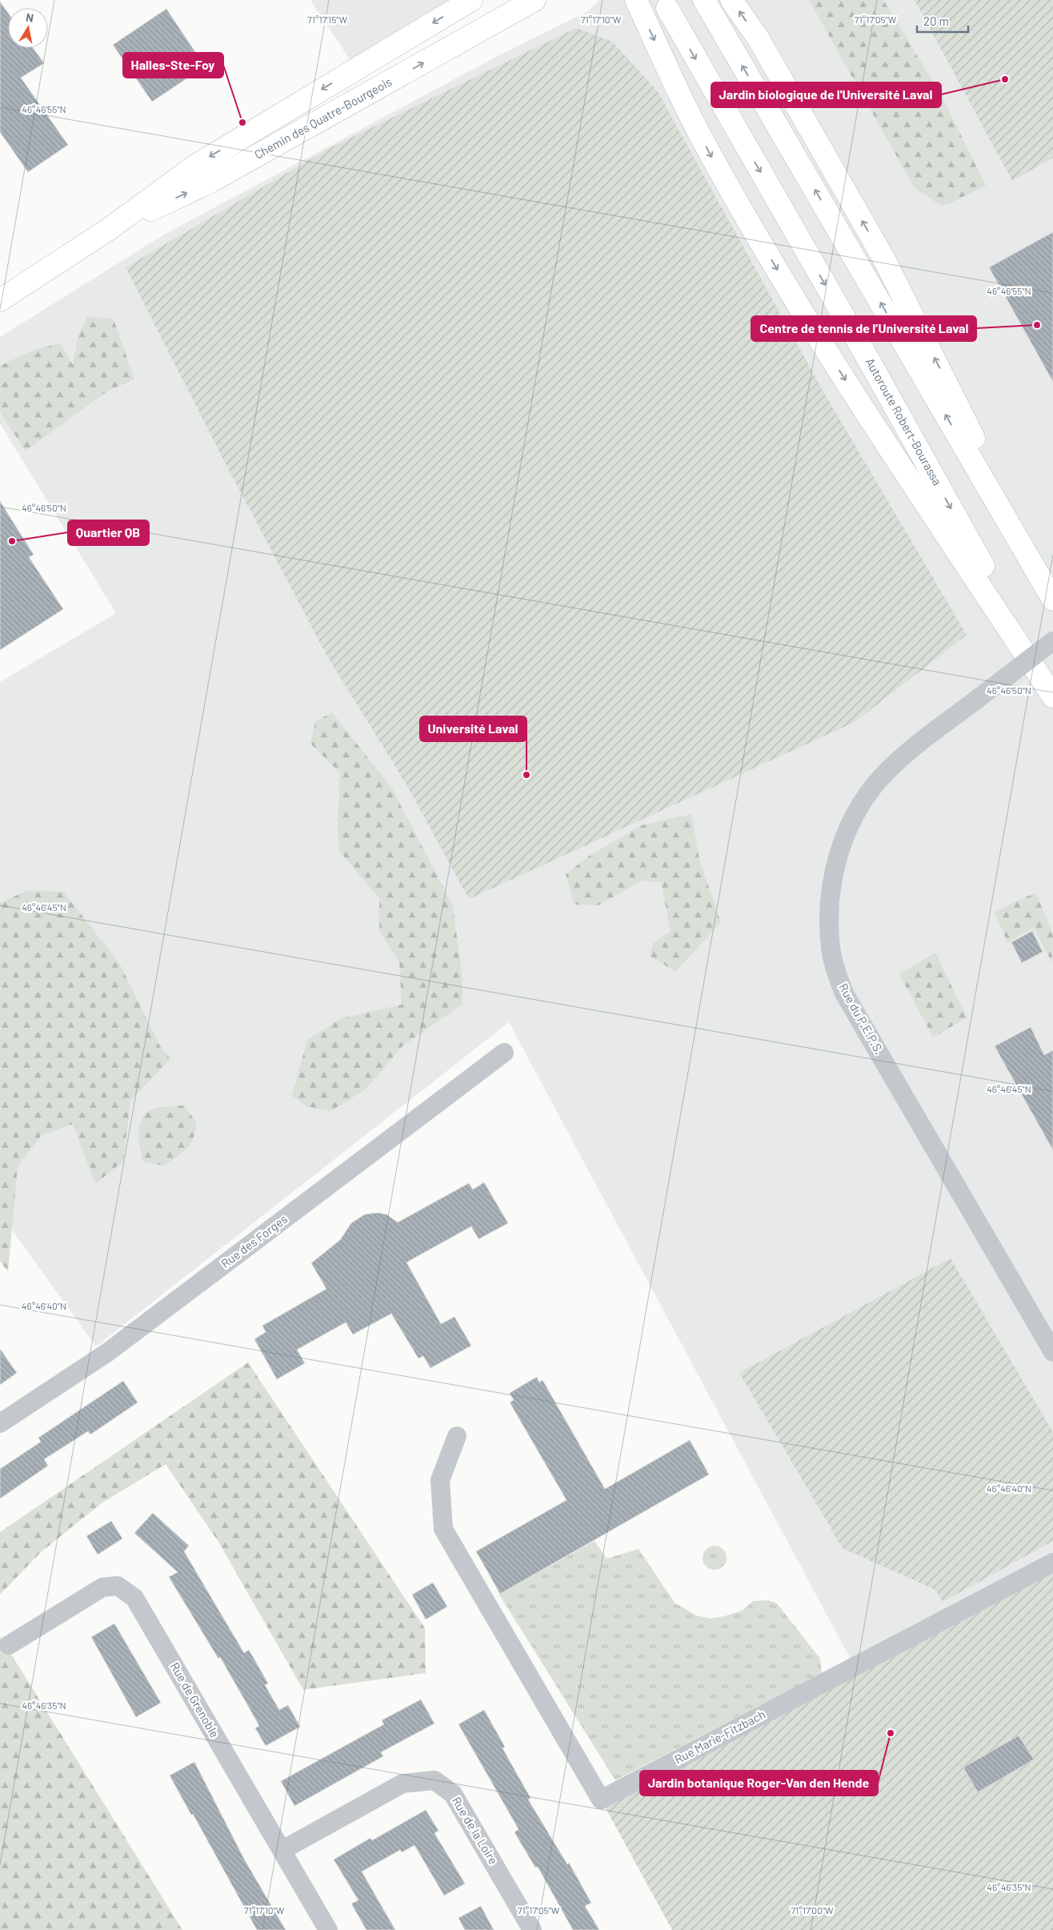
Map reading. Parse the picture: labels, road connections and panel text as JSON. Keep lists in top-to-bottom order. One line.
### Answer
{"streets":{"main road":["Chemin des Quatre-Bourgeois","Autoroute Robert-Bourassa"],"street":["Rue du P.E.P.S.","Rue des Forges","Rue de Grenoble","Rue Marie-Fitzbach","Rue de la Loire"]},"crossings":[["Rue de Grenoble","Rue de la Loire"]],"places":["Jardin biologique de l'Université Laval","Halles-Ste-Foy","Centre de tennis de l’Université Laval","Quartier QB","Université Laval","Jardin botanique Roger-Van den Hende"],"scale_bar":"20 m","north":"top","coordinates":["71°17'15\"W","71°17'10\"W","71°17'05\"W","46°46'55\"N","46°46'50\"N","46°46'45\"N","46°46'40\"N","46°46'35\"N","71°17'00\"W"]}
